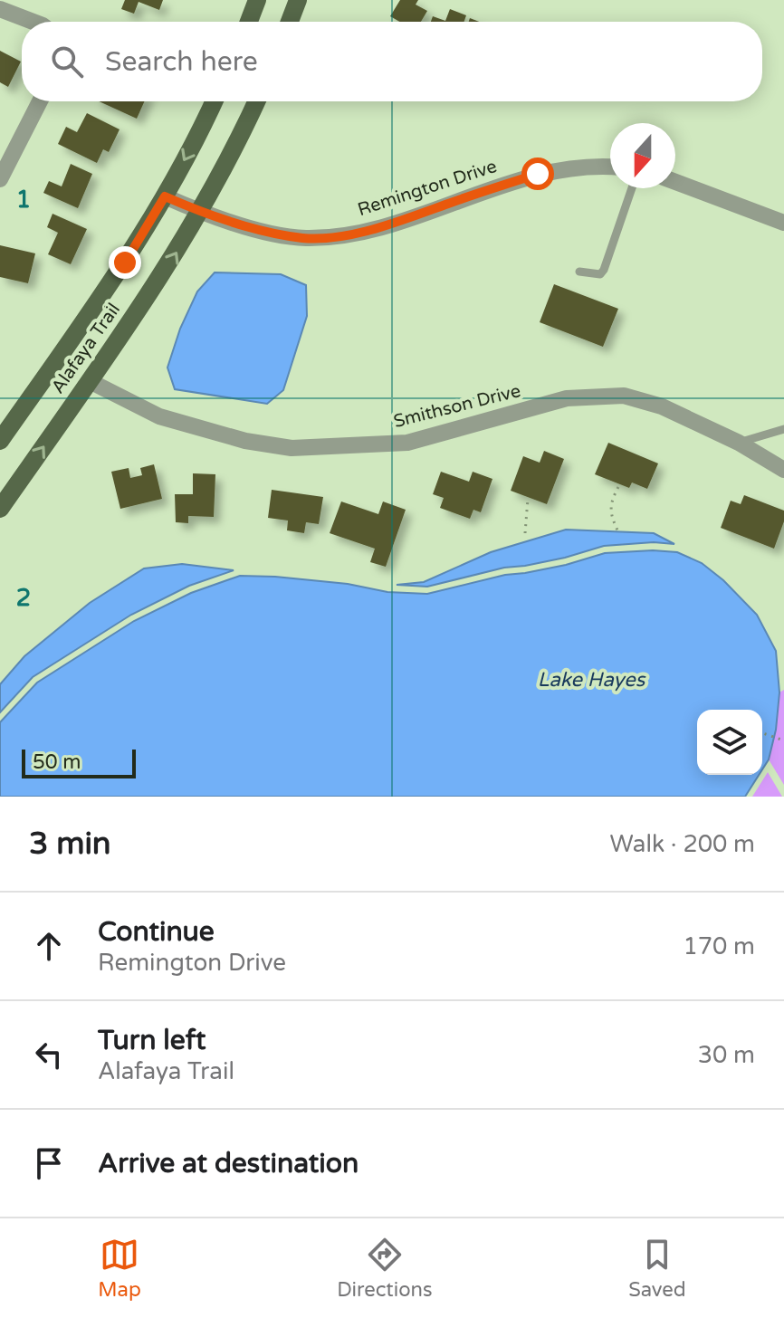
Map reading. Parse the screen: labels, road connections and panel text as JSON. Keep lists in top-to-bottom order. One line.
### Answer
{"streets":{"main road":["Alafaya Trail"],"street":["Remington Drive","Smithson Drive"]},"crossings":[["Remington Drive","Alafaya Trail"],["Alafaya Trail","Smithson Drive"]],"water":["Lake Hayes"],"scale_bar":"50 m","north":"bottom","page":{"search":"Search here","scale":"50 m","heading":["3 min","Walk · 200 m"],"list":[["Continue","Remington Drive","170 m"],["Turn left","Alafaya Trail","30 m"],"Arrive at destination"],"nav":["Map","Directions","Saved"]},"grid":{"rows":["1","2"]}}
